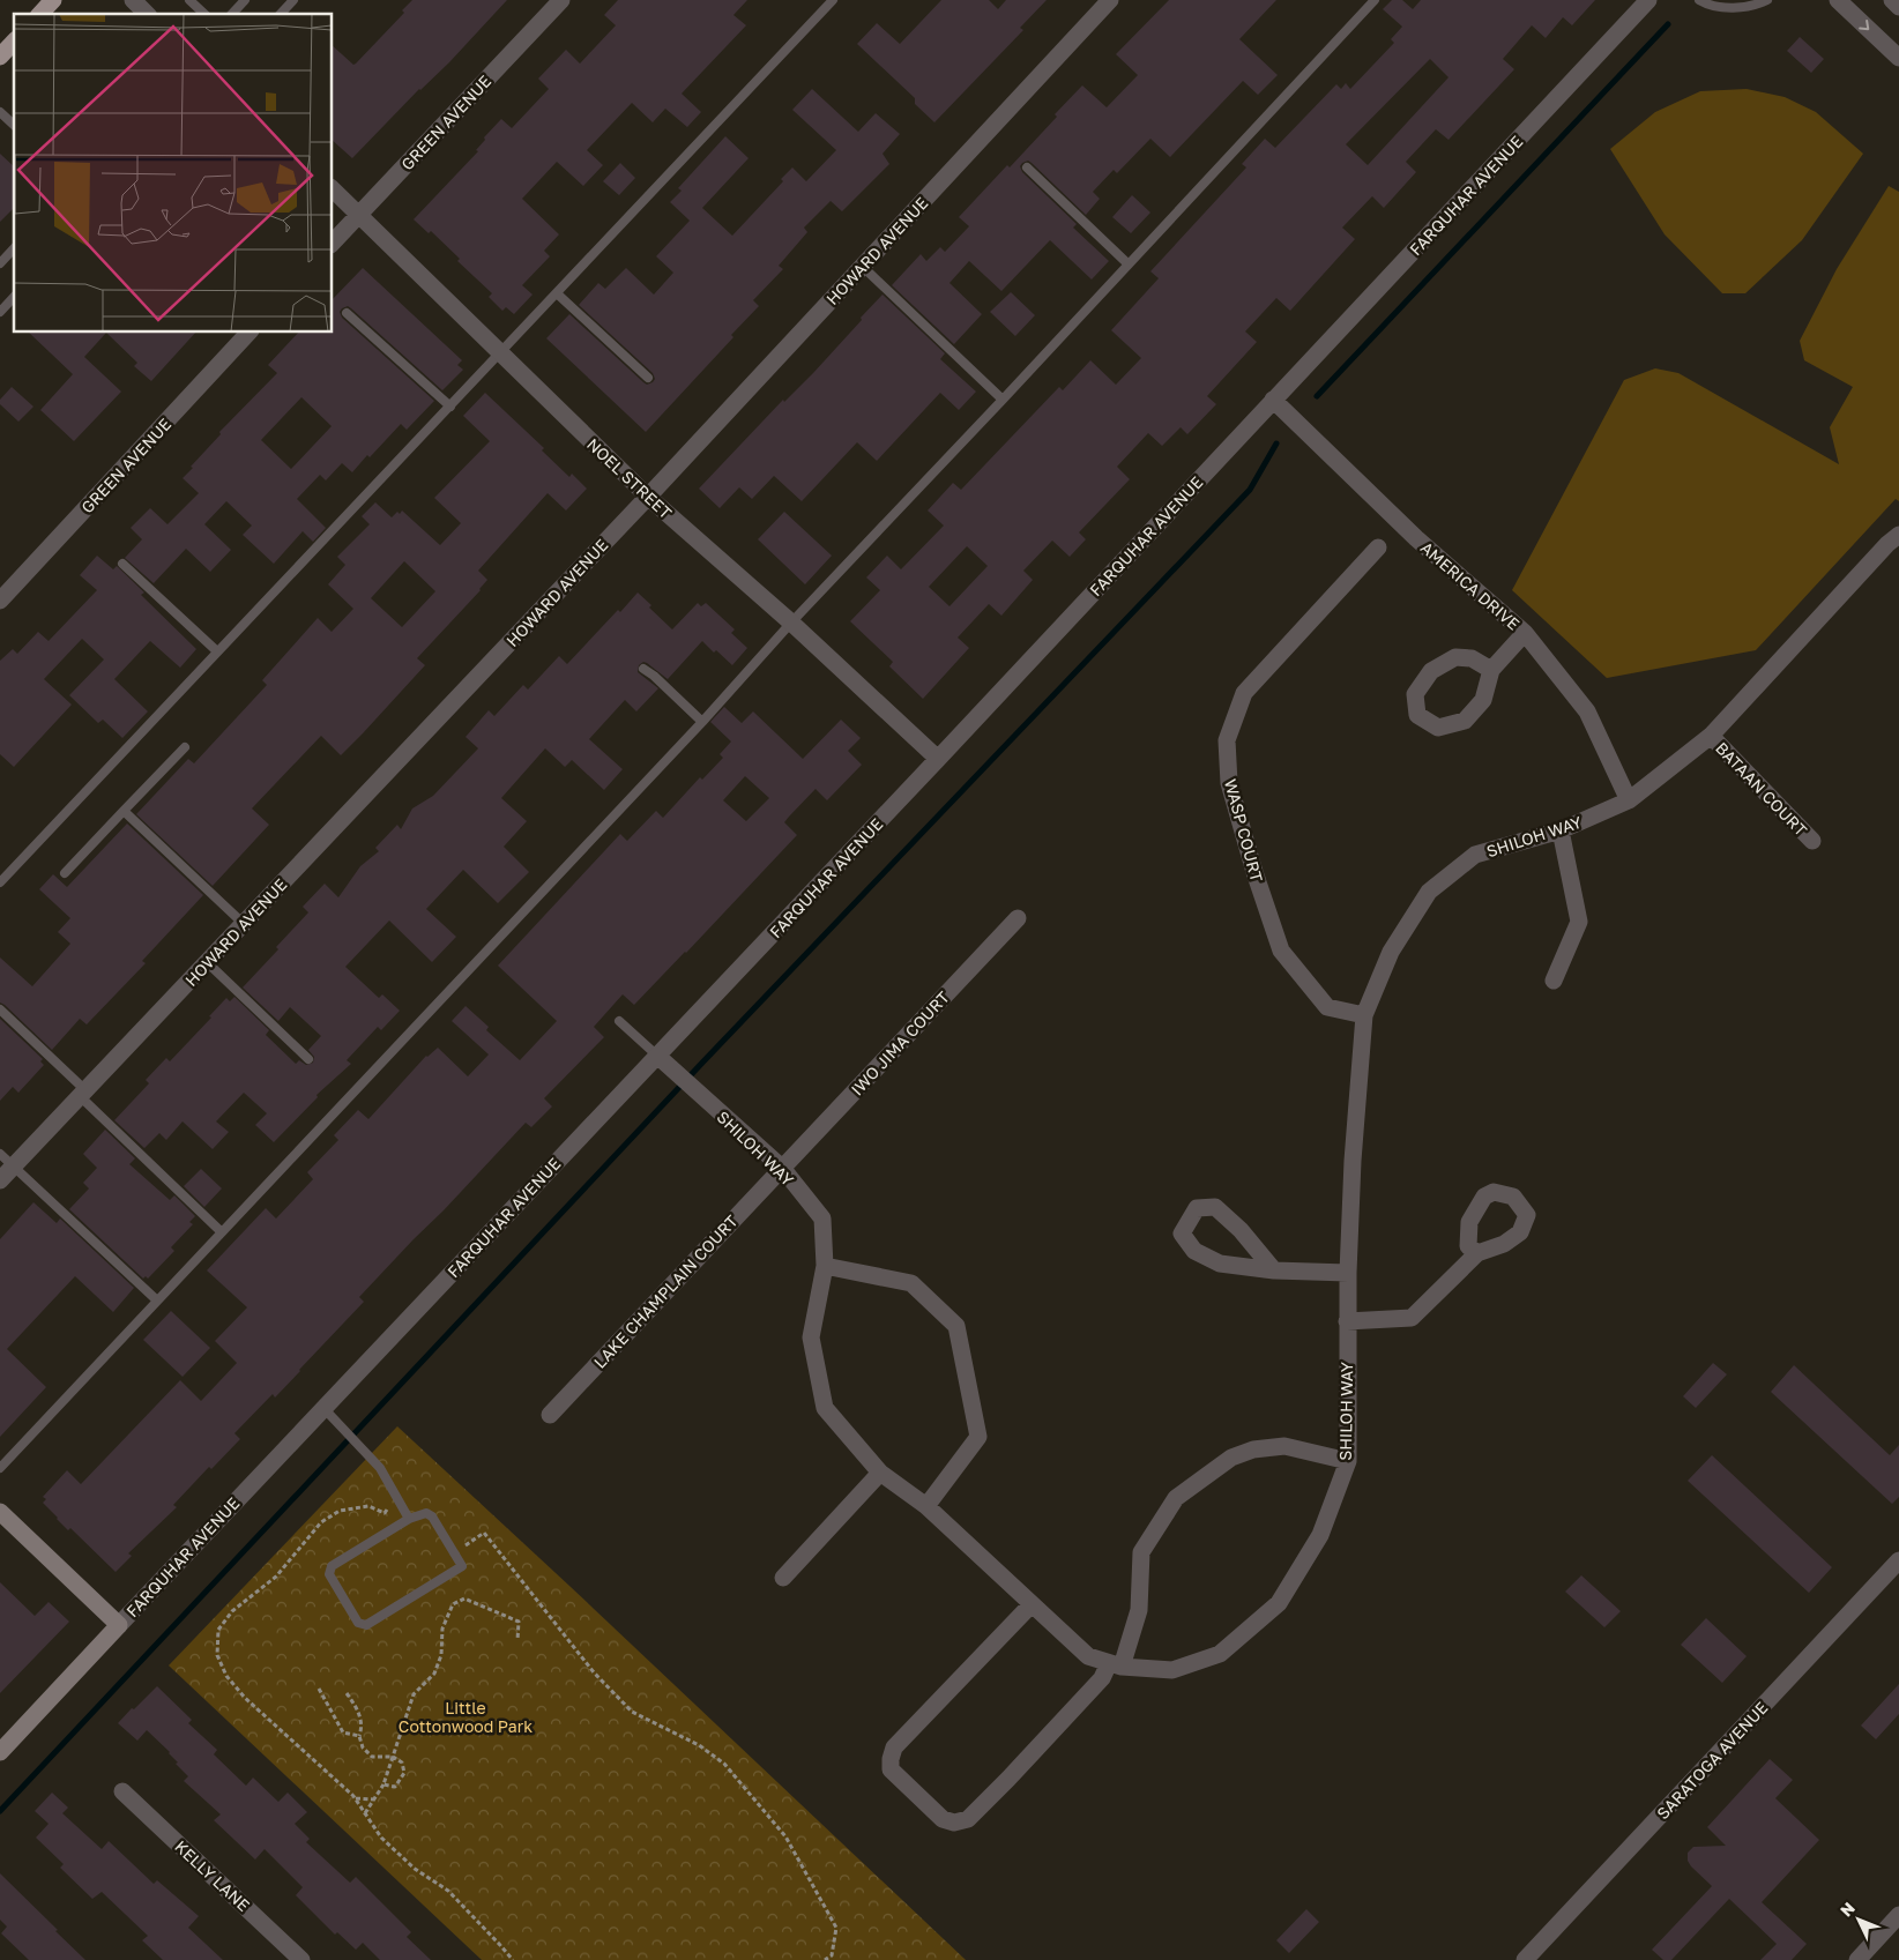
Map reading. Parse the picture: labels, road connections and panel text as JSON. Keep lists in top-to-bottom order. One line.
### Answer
{"streets":{"street":["GREEN AVENUE","FARQUHAR AVENUE","HOWARD AVENUE","NOEL STREET","AMERICA DRIVE","BATAAN COURT","WASP COURT","SHILOH WAY","IWO JIMA COURT","LAKE CHAMPLAIN COURT","SARATOGA AVENUE","KELLY LANE"]},"crossings":[["GREEN AVENUE","NOEL STREET"],["FARQUHAR AVENUE","NOEL STREET"],["FARQUHAR AVENUE","AMERICA DRIVE"],["FARQUHAR AVENUE","SHILOH WAY"],["HOWARD AVENUE","NOEL STREET"],["AMERICA DRIVE","SHILOH WAY"],["BATAAN COURT","SHILOH WAY"],["WASP COURT","SHILOH WAY"],["SHILOH WAY","IWO JIMA COURT"],["SHILOH WAY","LAKE CHAMPLAIN COURT"],["IWO JIMA COURT","LAKE CHAMPLAIN COURT"]],"parks":["Little Cottonwood Park"],"north":"top left"}
